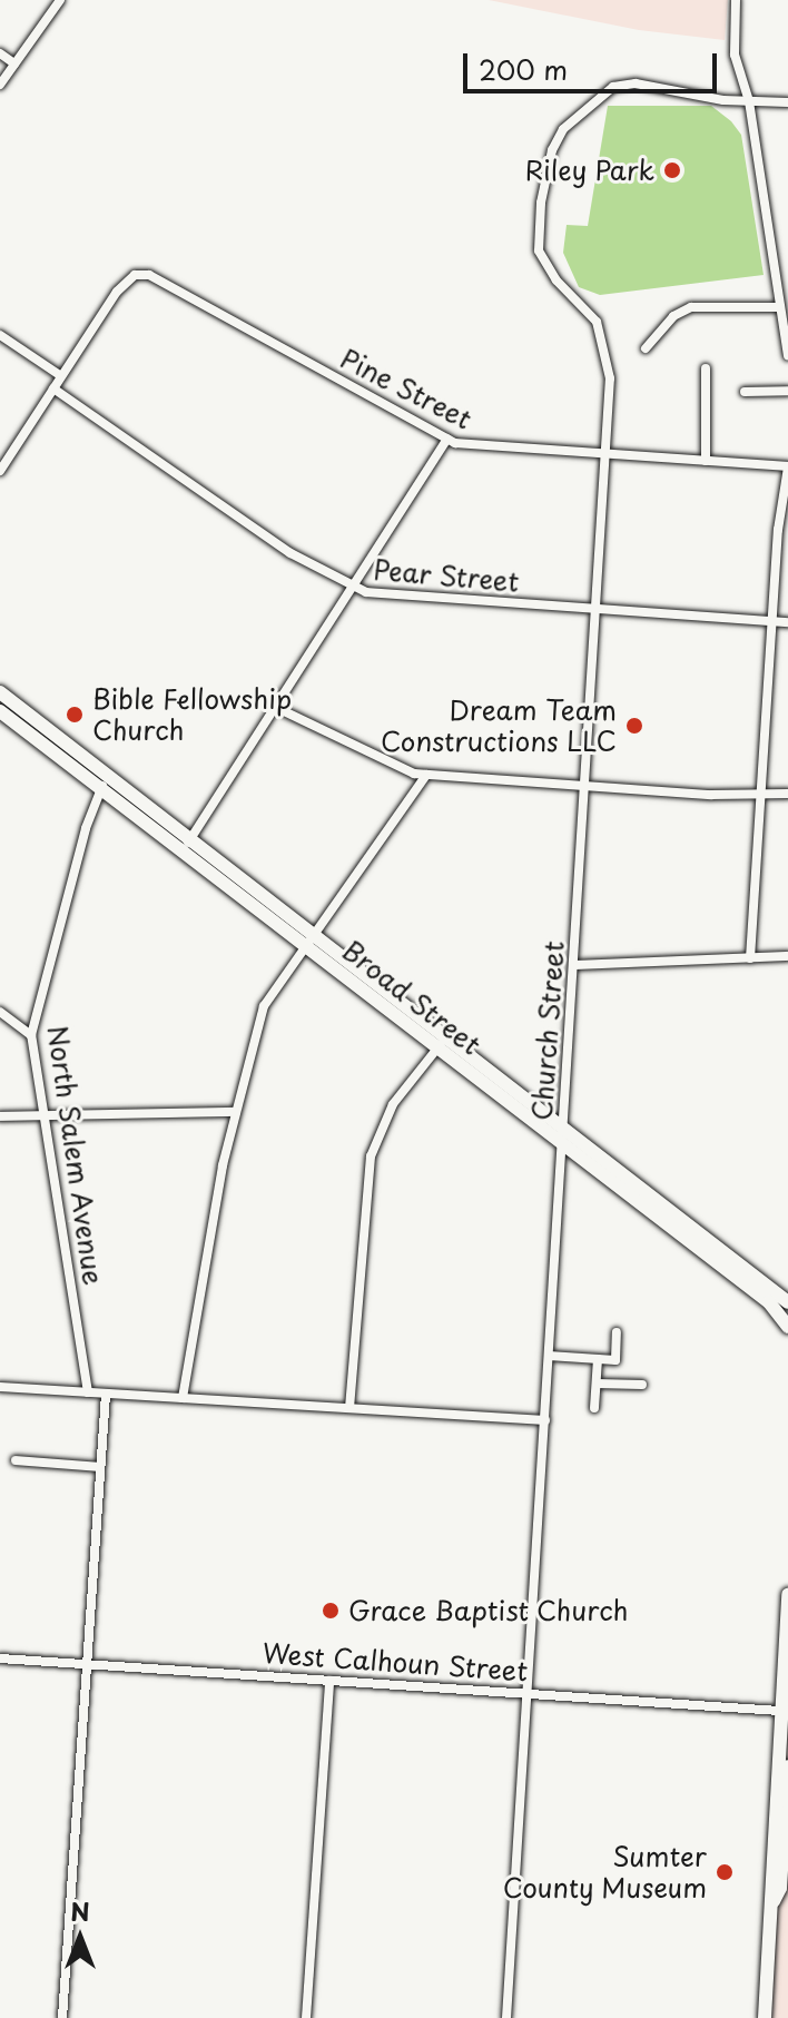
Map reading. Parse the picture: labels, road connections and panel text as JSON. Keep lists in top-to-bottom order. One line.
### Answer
{"streets":{"main road":["Broad Street"],"street":["Pine Street","Pear Street","Church Street","North Salem Avenue","West Calhoun Street"]},"crossings":[["Pine Street","Church Street"],["Pear Street","Church Street"],["Broad Street","Church Street"],["Broad Street","North Salem Avenue"],["Church Street","West Calhoun Street"]],"places":["Riley Park","Bible Fellowship Church","Dream Team Constructions LLC","Grace Baptist Church","Sumter County Museum"],"scale_bar":"200 m","north":"top"}
